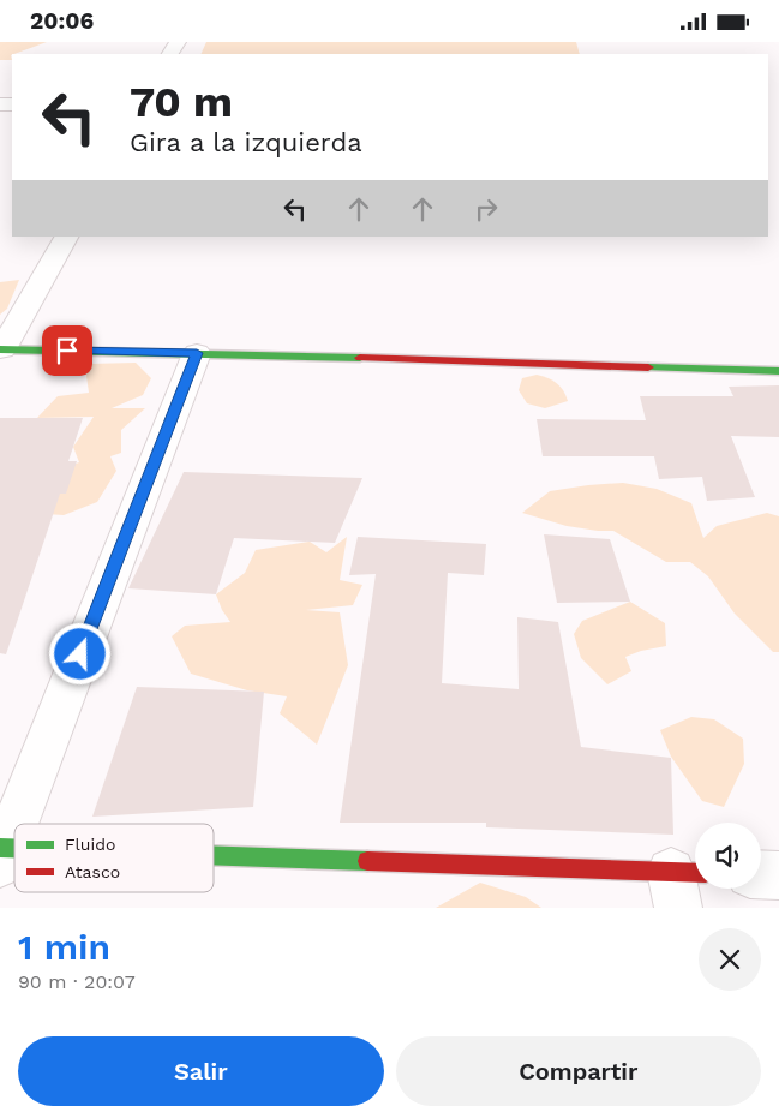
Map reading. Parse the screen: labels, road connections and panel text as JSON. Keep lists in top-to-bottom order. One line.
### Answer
{"legend":["Fluido","Atasco"],"page":{"status":"20:06","turn":["70 m","Gira a la izquierda"],"heading":["1 min","90 m · 20:07"],"buttons":["Salir","Compartir"]}}
